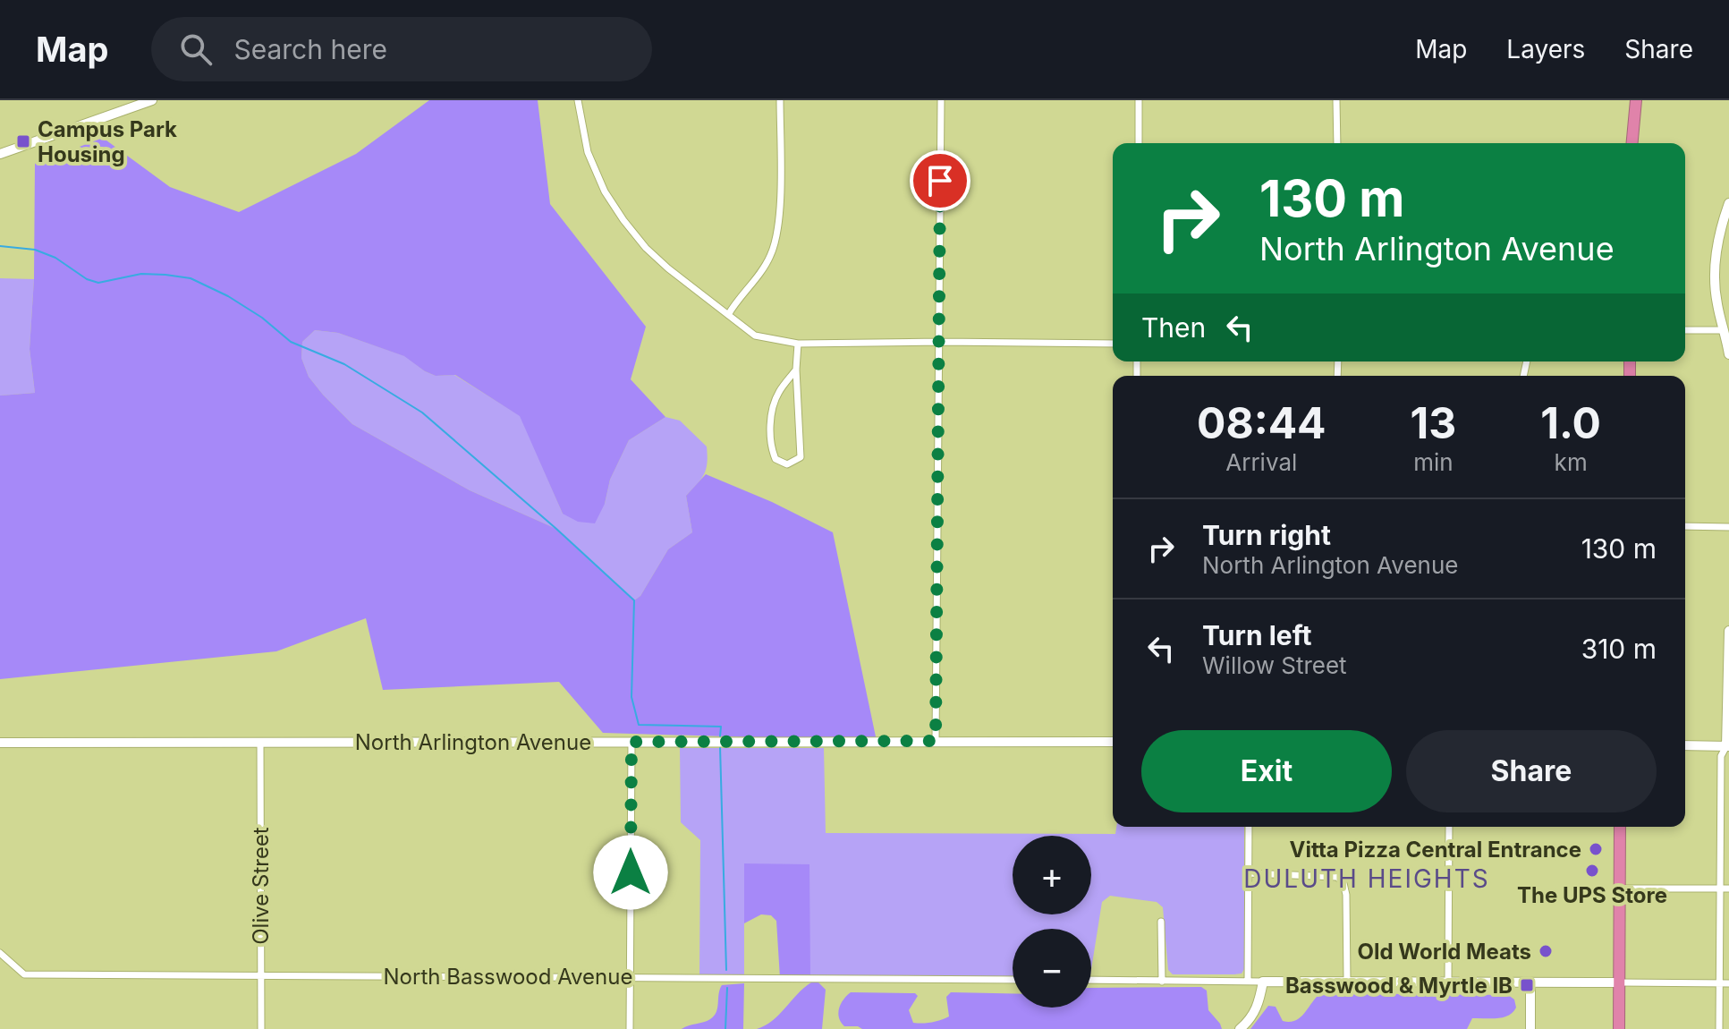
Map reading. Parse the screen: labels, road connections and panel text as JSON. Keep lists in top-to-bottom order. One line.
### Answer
{"streets":{"main road":["North Arlington Avenue"],"street":["Olive Street","North Basswood Avenue"]},"crossings":[["North Arlington Avenue","Olive Street"],["Olive Street","North Basswood Avenue"]],"districts":["DULUTH HEIGHTS"],"places":{"transit":["Campus Park Housing","Basswood & Myrtle IB"],"other":["Vitta Pizza Central Entrance","The UPS Store","Old World Meats"]},"page":{"header":"Map","search":"Search here","nav":["Map","Layers","Share"],"turn":["130 m","North Arlington Avenue"],"then":"Then","eta":["08:44","Arrival","13","min","1.0","km"],"list":[{"name":"Turn right","note":"North Arlington Avenue","value":"130 m"},{"name":"Turn left","note":"Willow Street","value":"310 m"}],"buttons":["Exit","Share"],"map_buttons":["+","−"]}}
